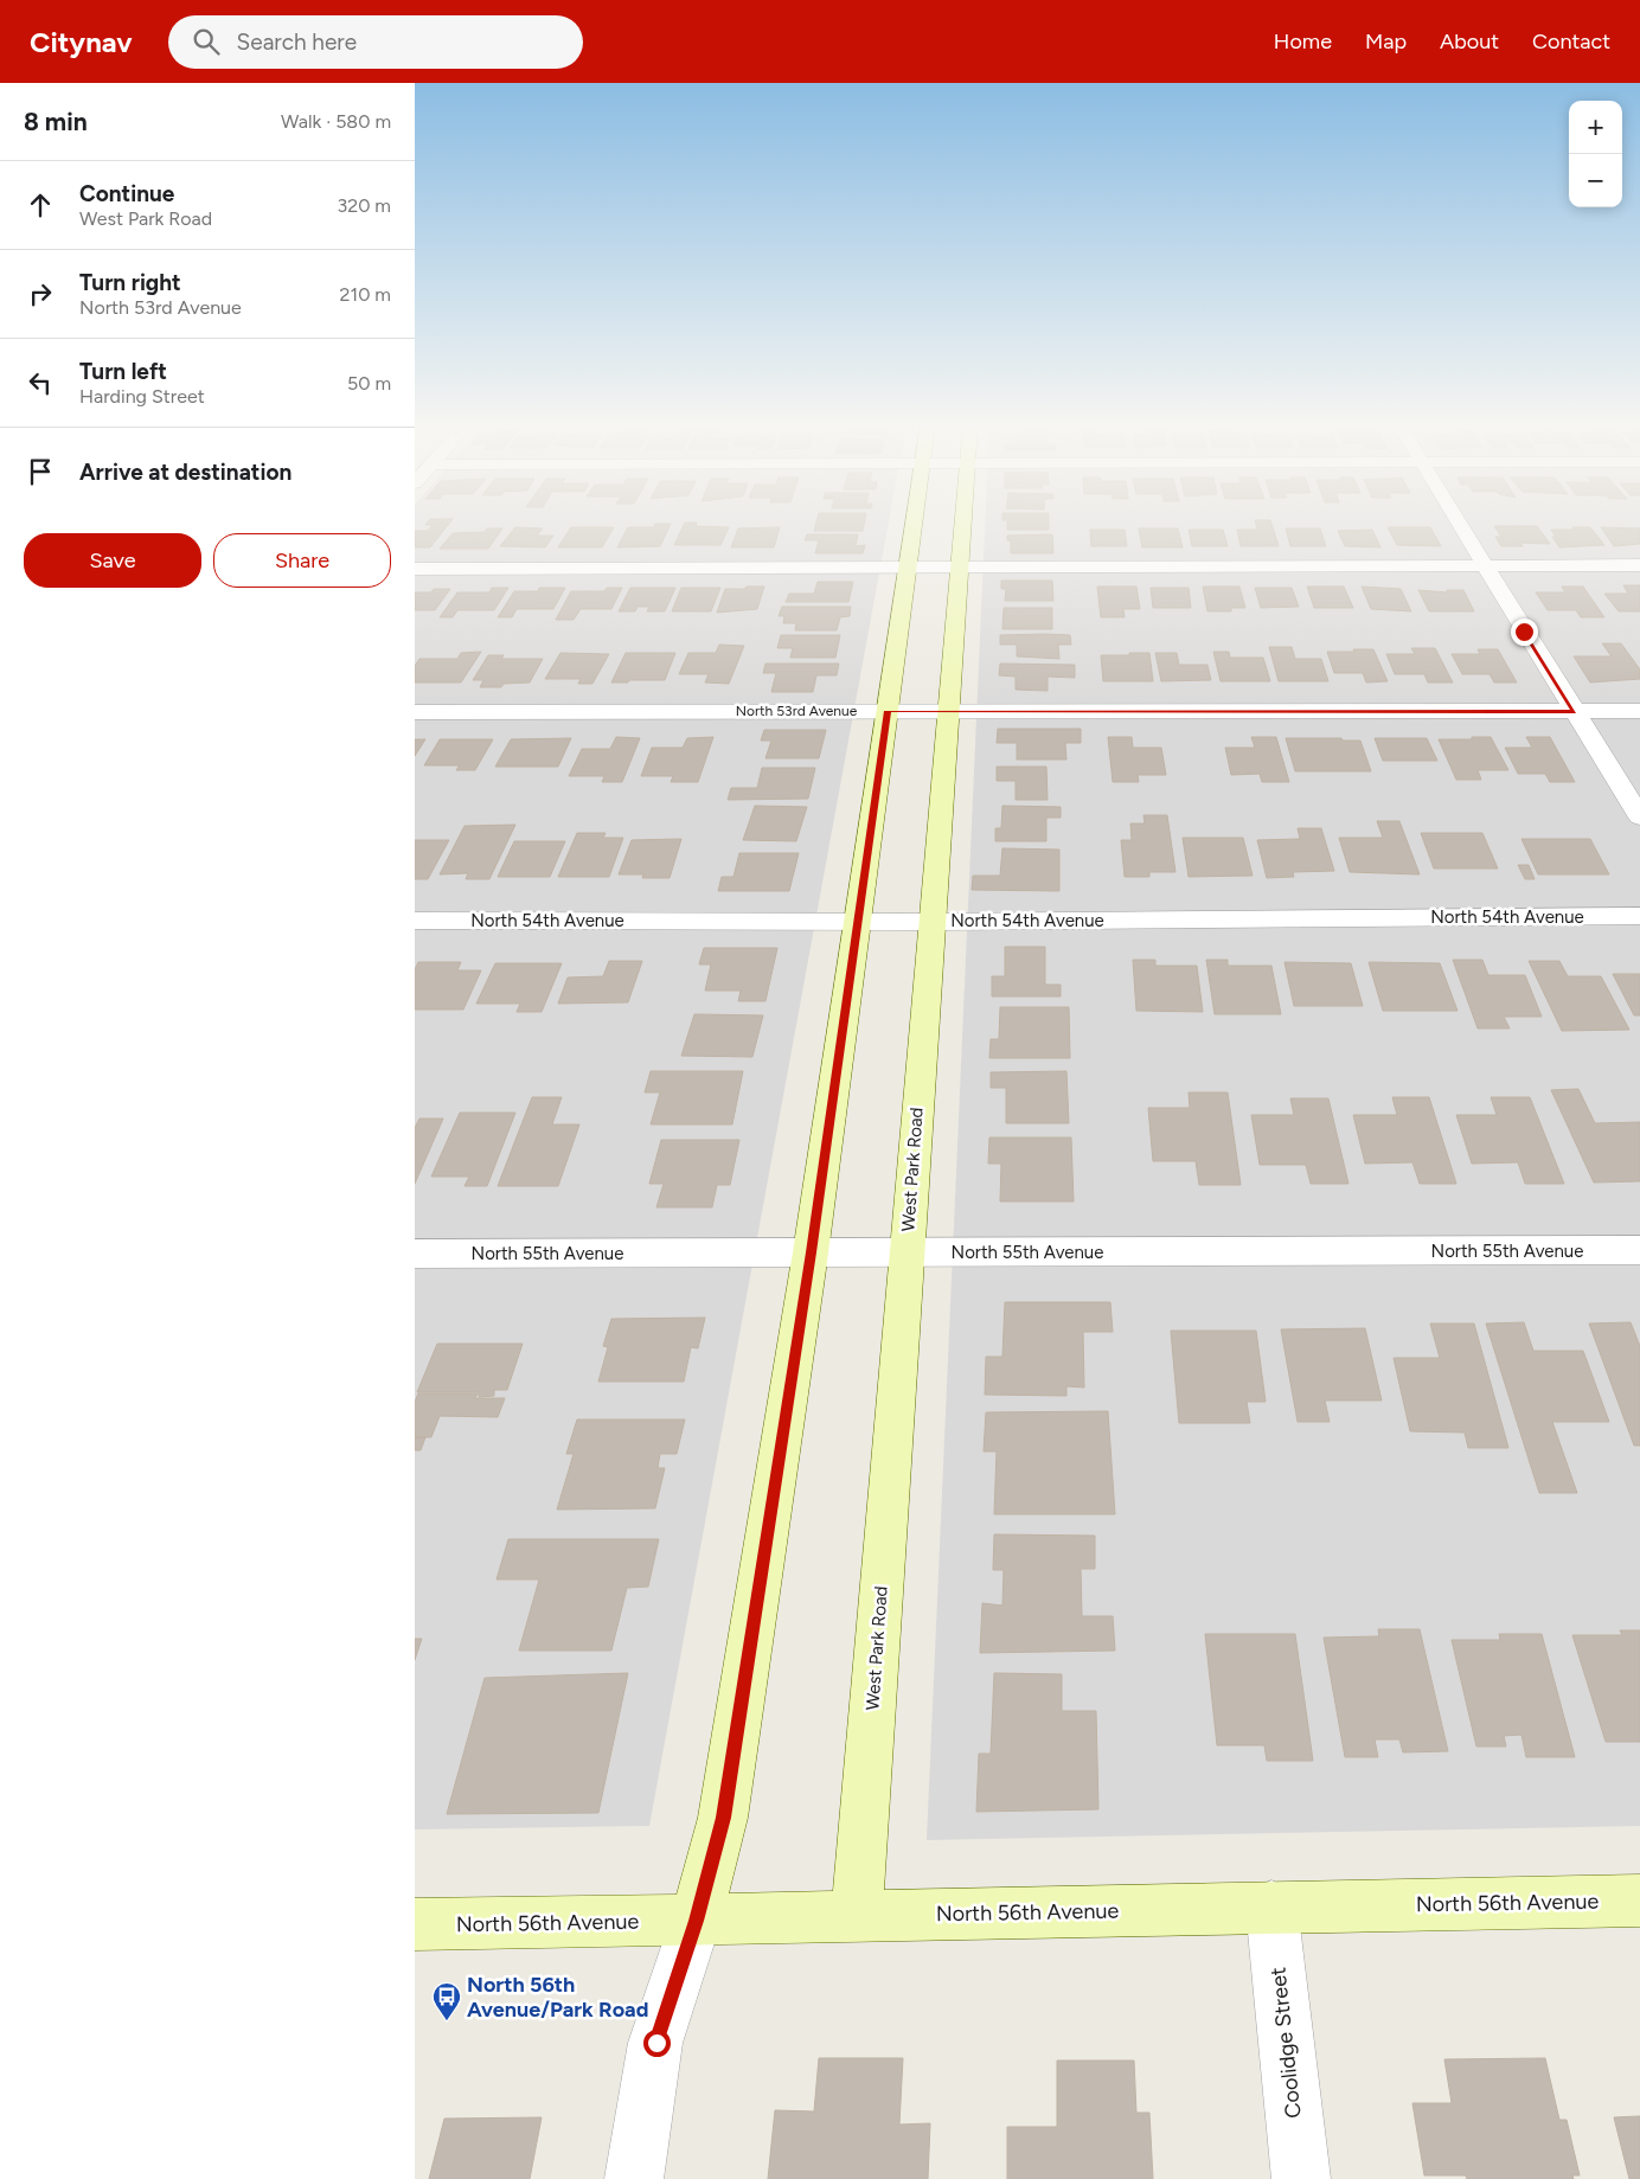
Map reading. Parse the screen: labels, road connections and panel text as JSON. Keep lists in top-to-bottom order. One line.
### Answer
{"streets":{"street":["North 53rd Avenue","North 54th Avenue","West Park Road","North 55th Avenue","North 56th Avenue","Coolidge Street"]},"crossings":[["North 53rd Avenue","West Park Road"],["North 54th Avenue","West Park Road"],["West Park Road","North 55th Avenue"],["West Park Road","North 56th Avenue"],["North 56th Avenue","Coolidge Street"]],"places":{"bus stop":["North 56th Avenue/Park Road"]},"page":{"header":"Citynav","search":"Search here","nav":["Home","Map","About","Contact"],"heading":["8 min","Walk · 580 m"],"map_buttons":["+","−"],"list":[["Continue","West Park Road","320 m"],["Turn right","North 53rd Avenue","210 m"],["Turn left","Harding Street","50 m"],"Arrive at destination"],"buttons":["Save","Share"]}}
